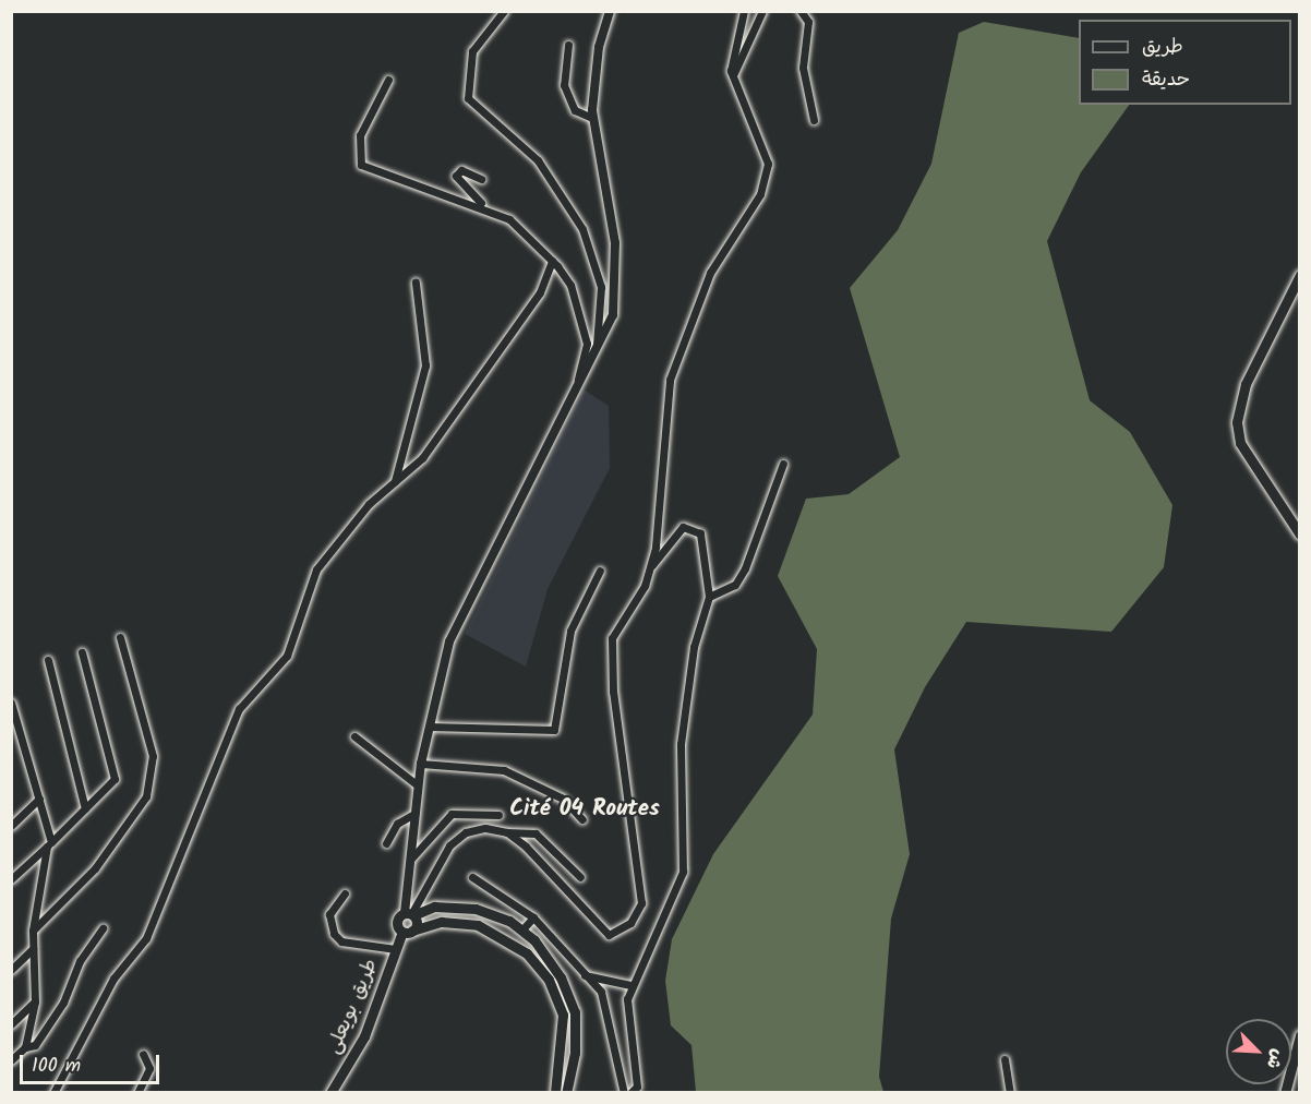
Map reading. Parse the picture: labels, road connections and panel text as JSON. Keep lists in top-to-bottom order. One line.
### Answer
{"streets":{"main road":["طريق بويعلى"]},"districts":["Cité 04 Routes"],"legend":["طريق","حديقة"],"scale_bar":"100 m","north":"bottom right"}
